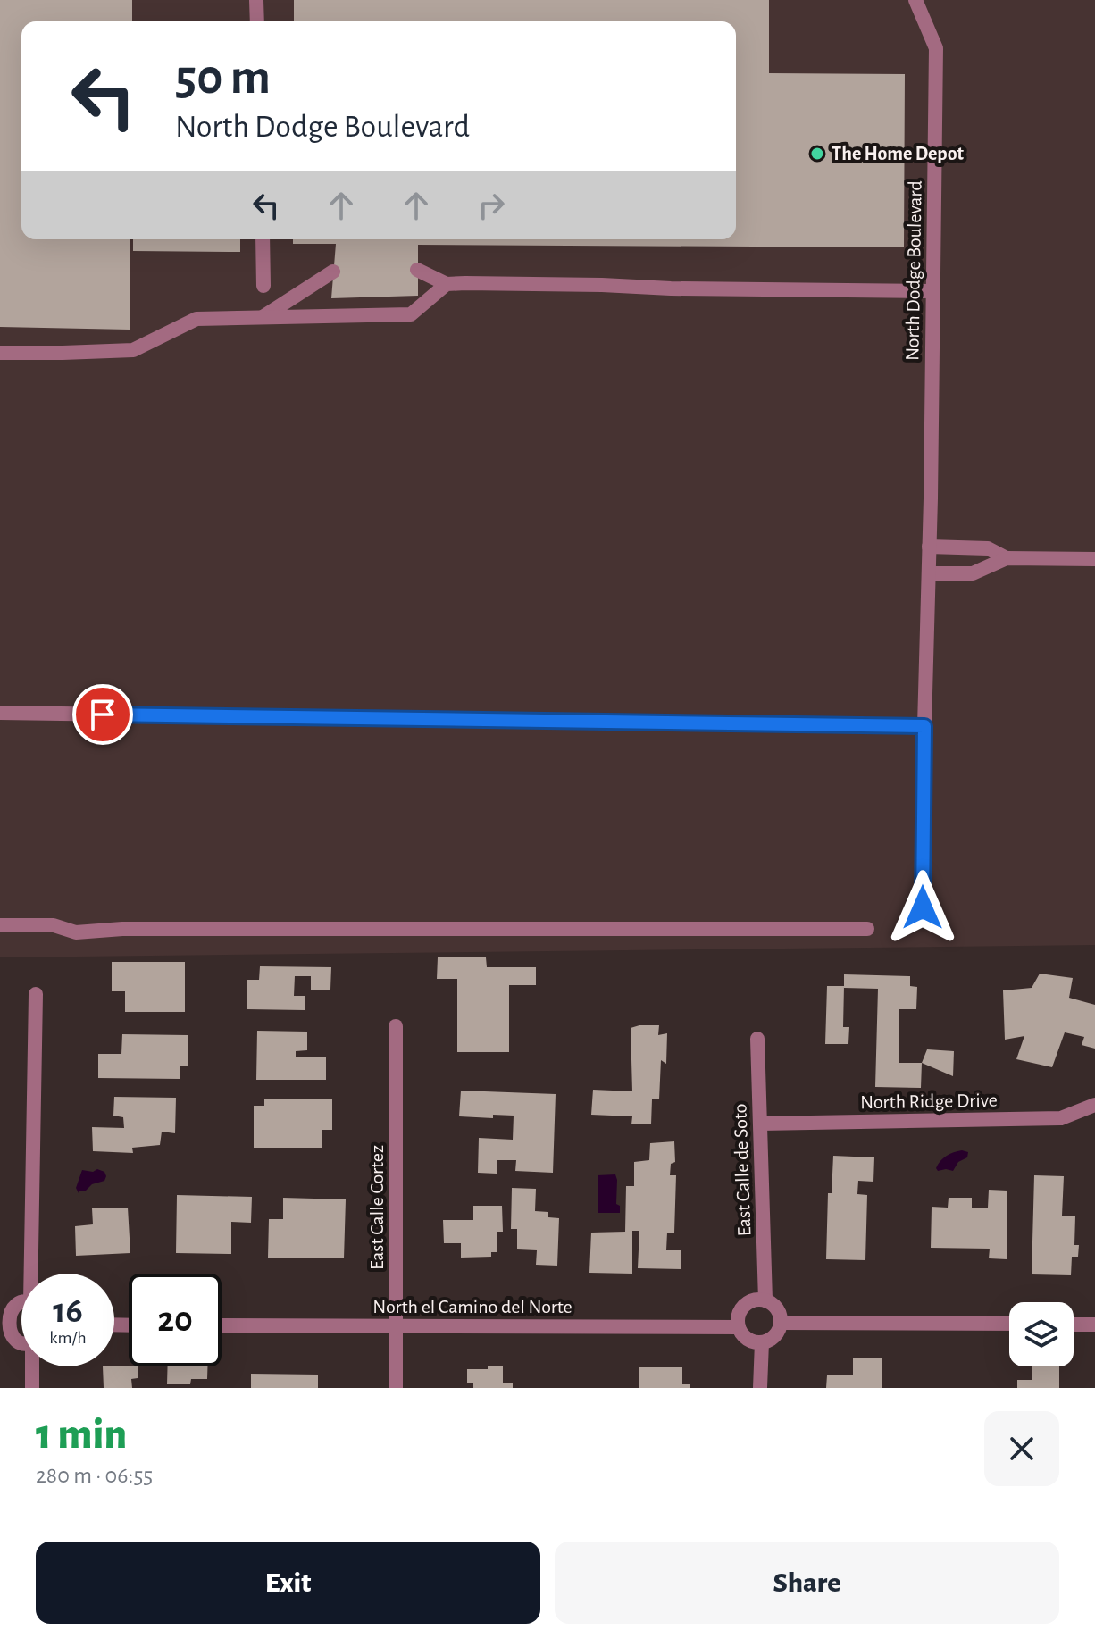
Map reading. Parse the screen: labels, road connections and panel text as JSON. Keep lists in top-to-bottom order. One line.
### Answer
{"streets":{"street":["North Dodge Boulevard","North Ridge Drive","East Calle de Soto","East Calle Cortez","North el Camino del Norte"]},"crossings":[["North Ridge Drive","East Calle de Soto"],["East Calle de Soto","North el Camino del Norte"],["East Calle Cortez","North el Camino del Norte"]],"places":["The Home Depot"],"page":{"turn":["50 m","North Dodge Boulevard"],"speed":"16 km/h","limit":"20","heading":["1 min","280 m · 06:55"],"buttons":["Exit","Share"]}}
